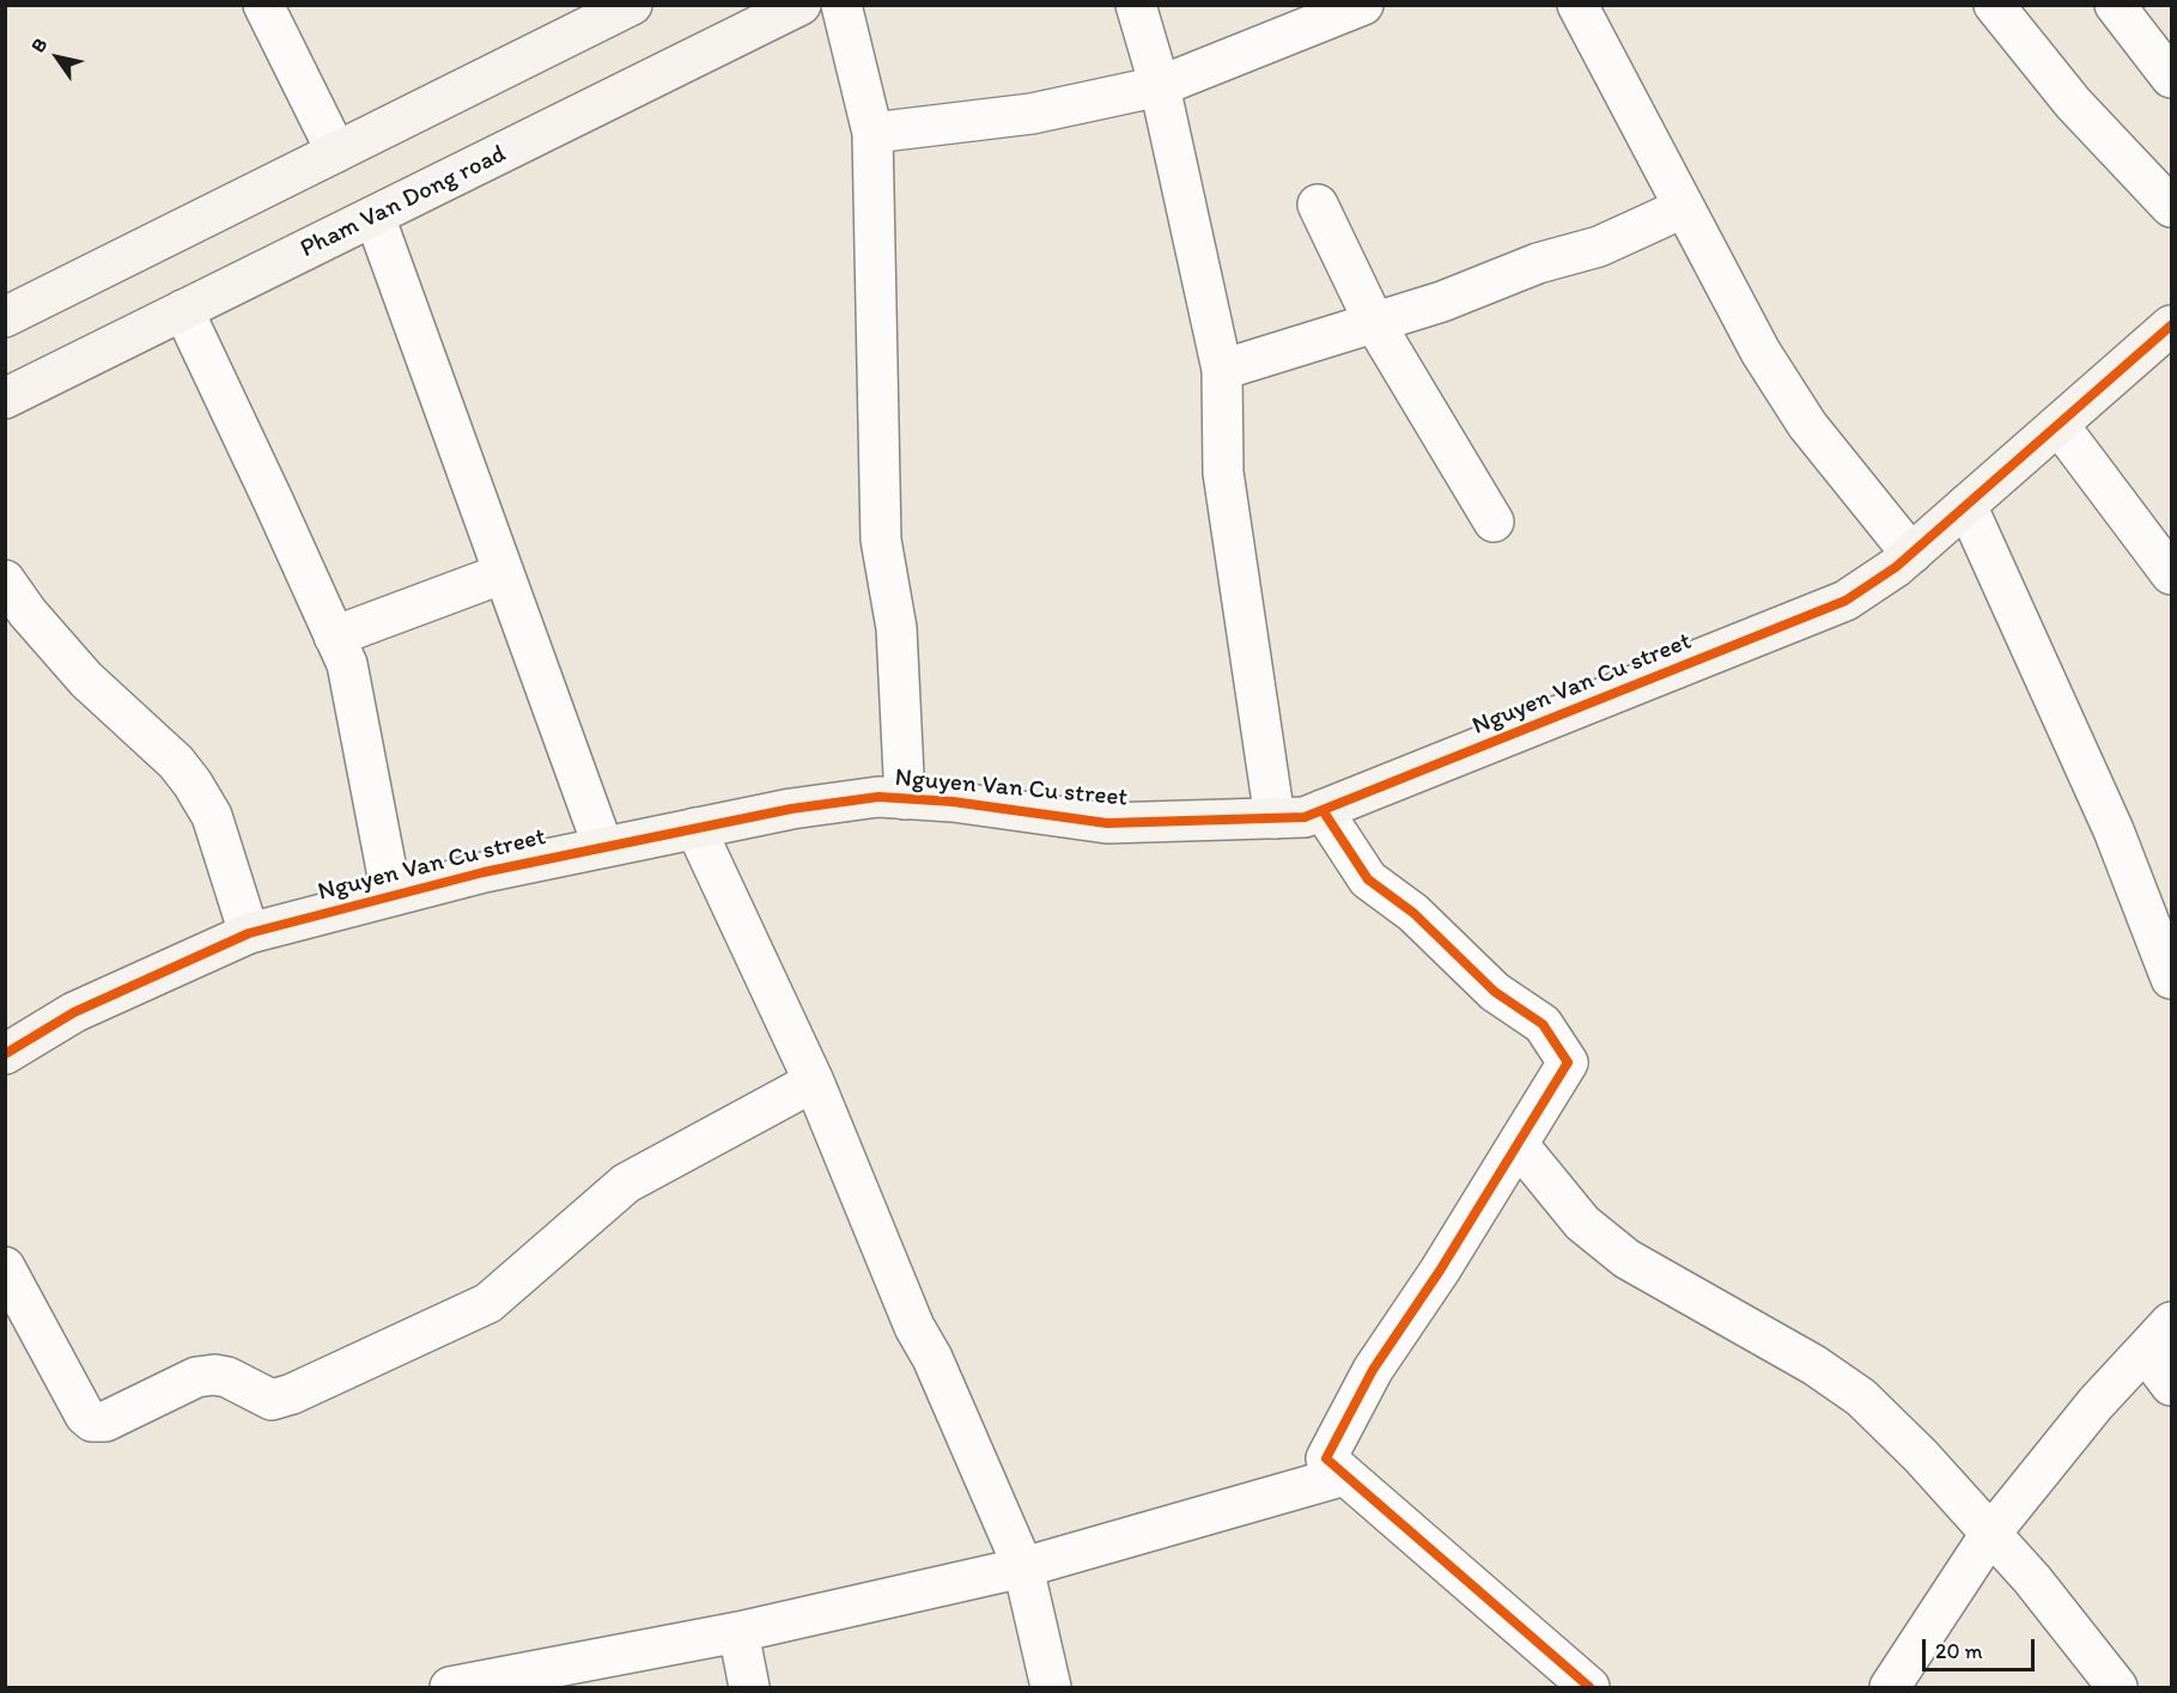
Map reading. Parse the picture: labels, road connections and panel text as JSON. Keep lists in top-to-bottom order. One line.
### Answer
{"streets":{"street":["Pham Van Dong road","Nguyen Van Cu street"]},"scale_bar":"20 m","north":"top left"}
